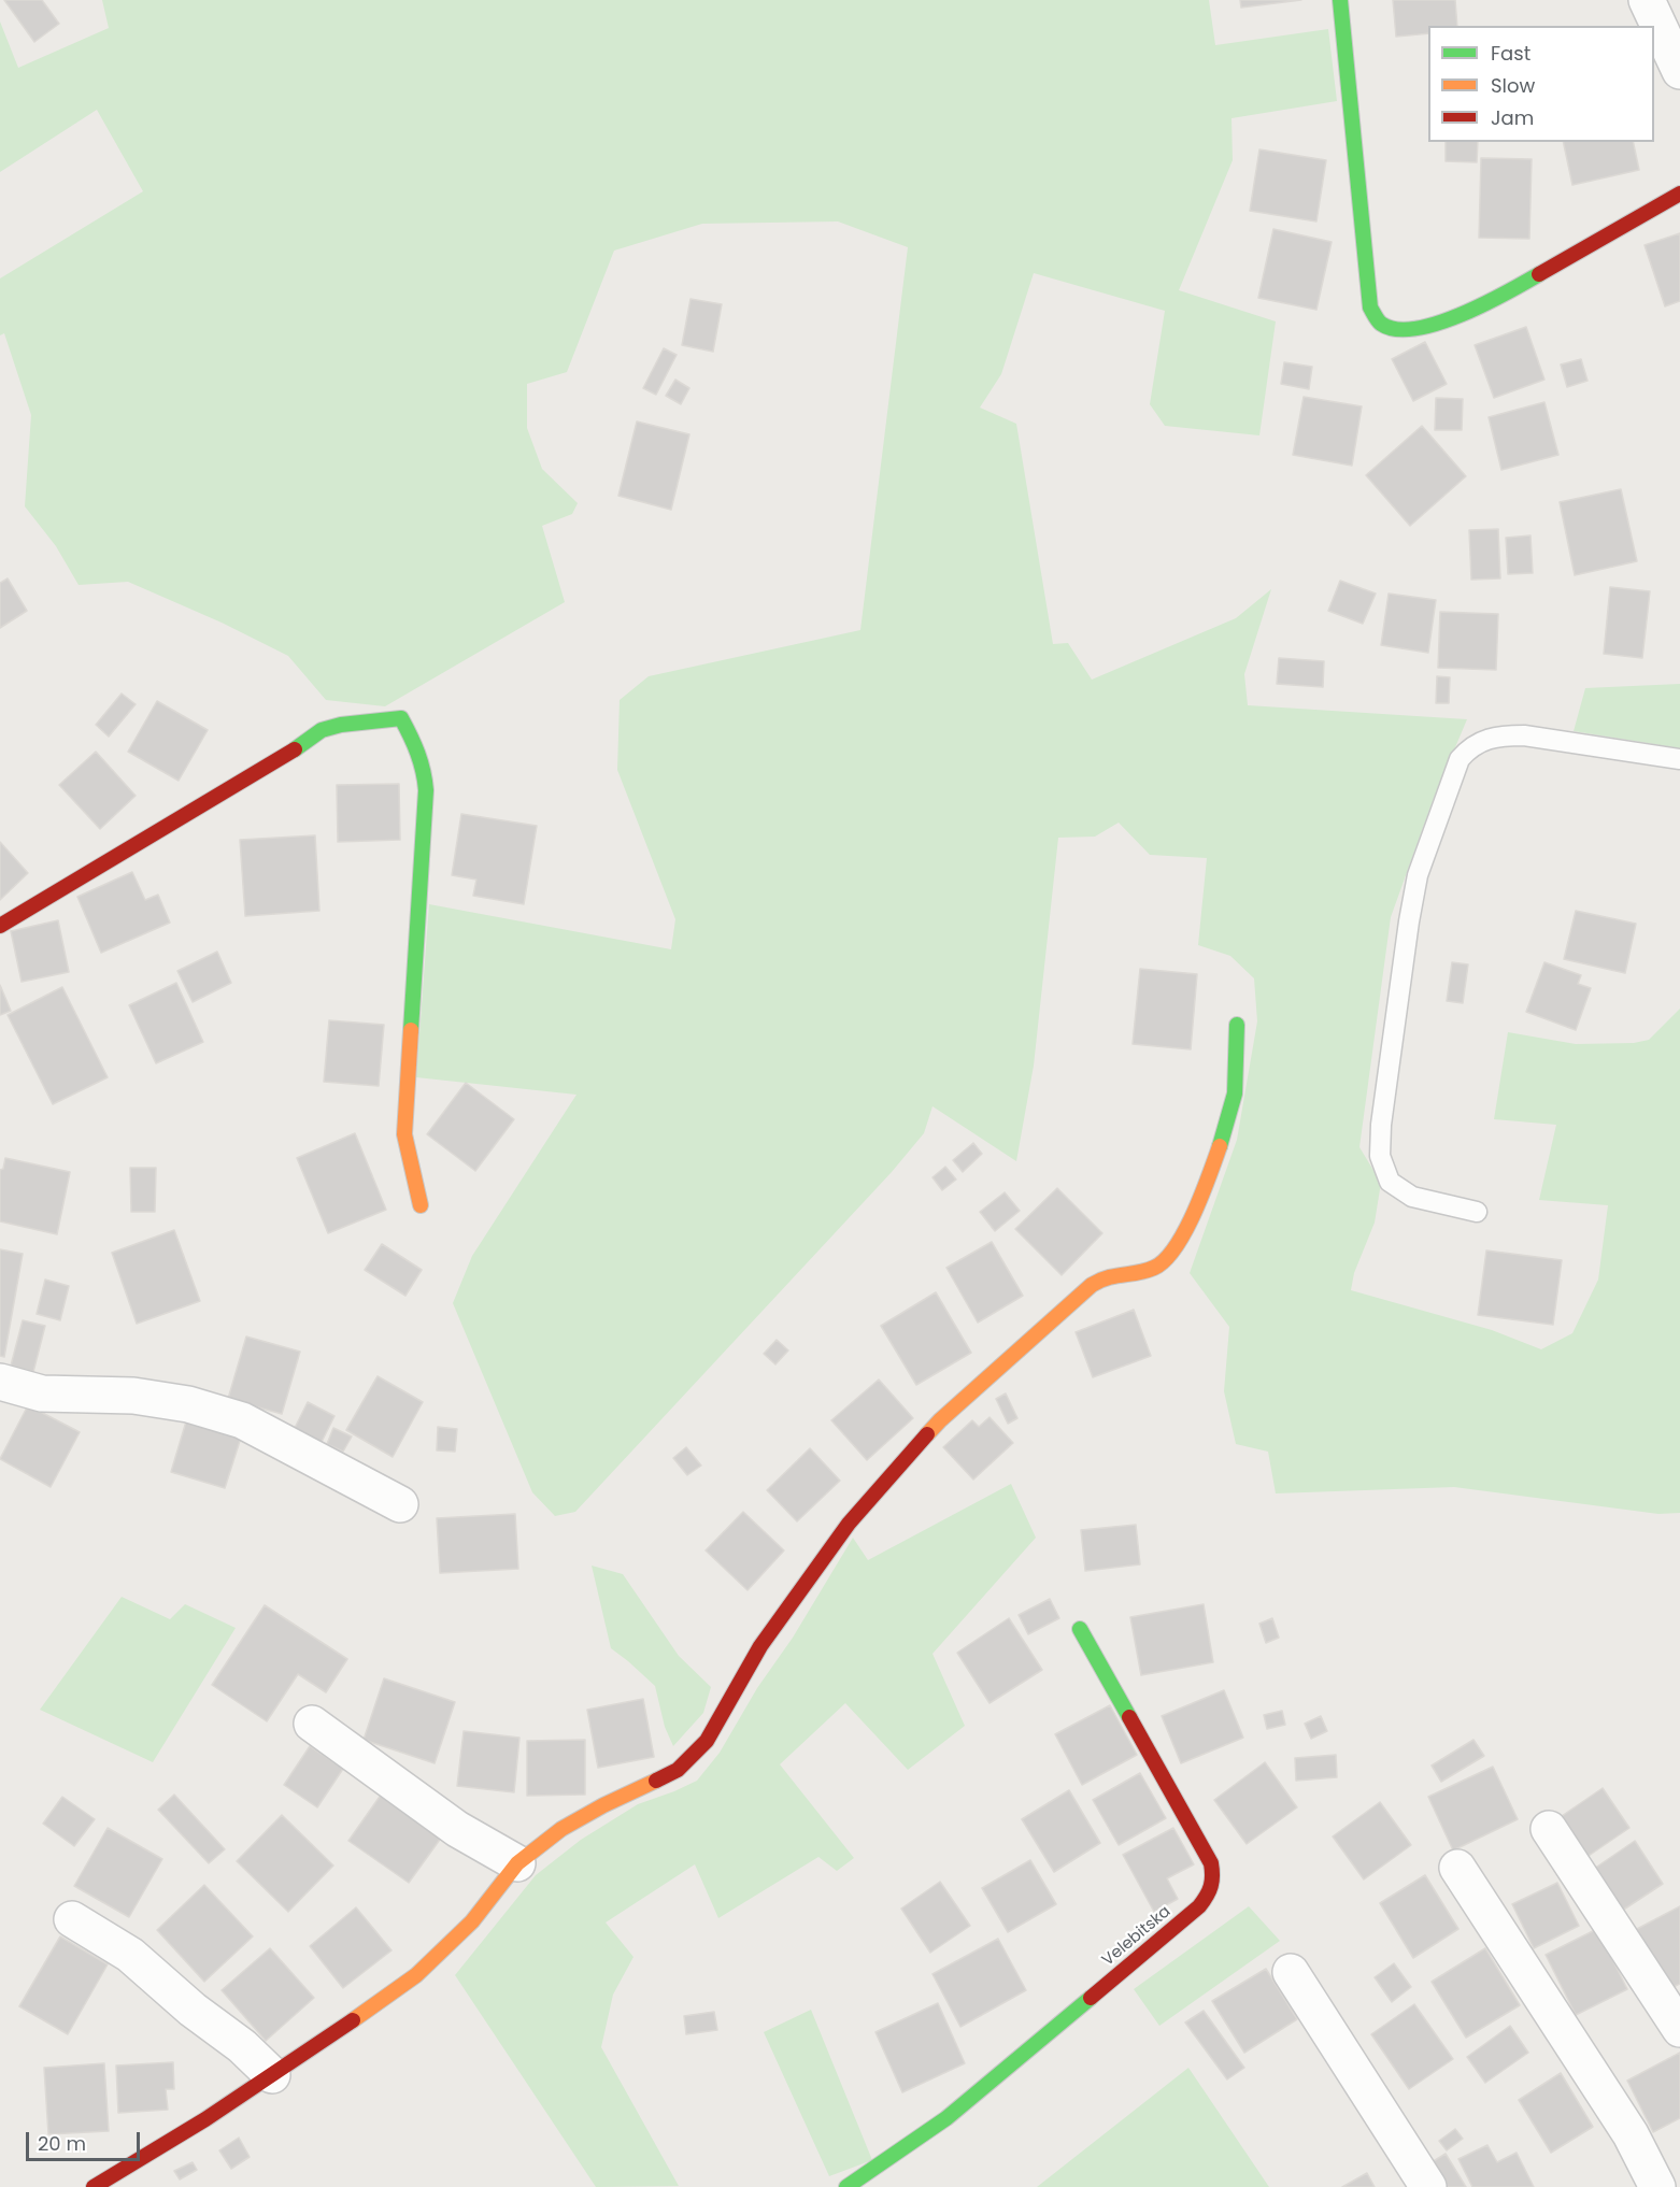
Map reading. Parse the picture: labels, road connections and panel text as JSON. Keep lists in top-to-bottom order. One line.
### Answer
{"streets":{"street":["Velebitska"]},"legend":["Fast","Slow","Jam"],"scale_bar":"20 m"}
